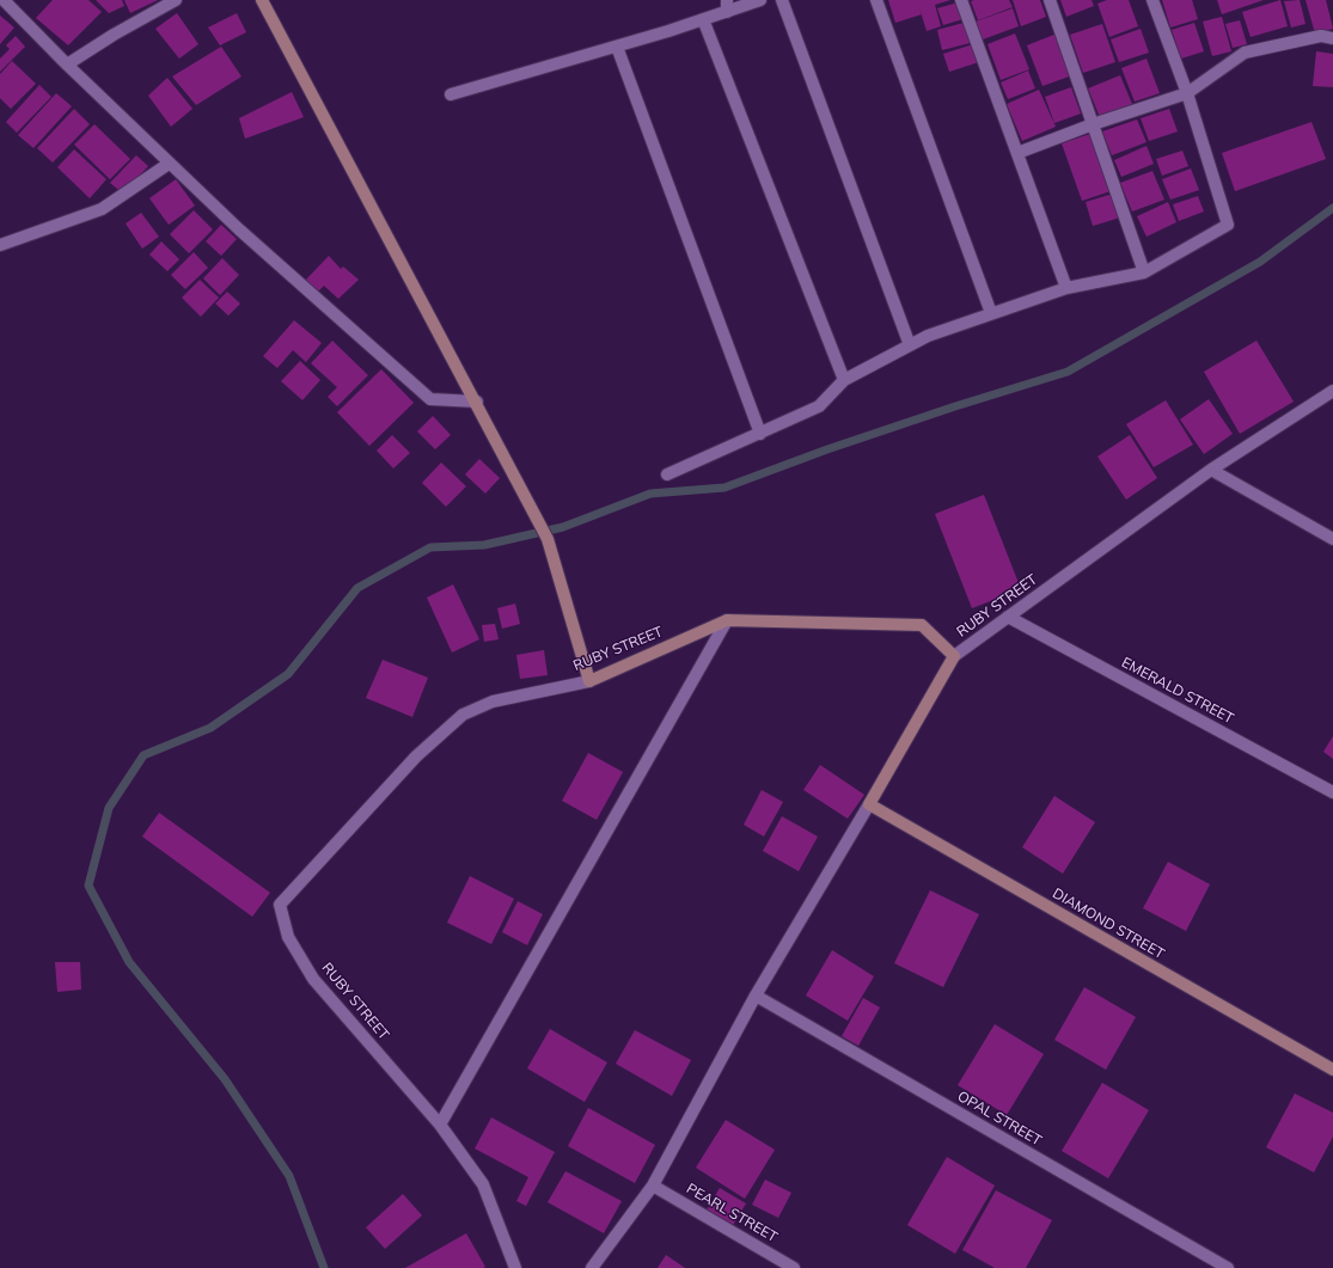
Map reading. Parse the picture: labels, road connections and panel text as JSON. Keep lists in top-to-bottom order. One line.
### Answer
{"streets":{"street":["RUBY STREET","EMERALD STREET","DIAMOND STREET","OPAL STREET","PEARL STREET"]},"crossings":[["RUBY STREET","EMERALD STREET"]]}
